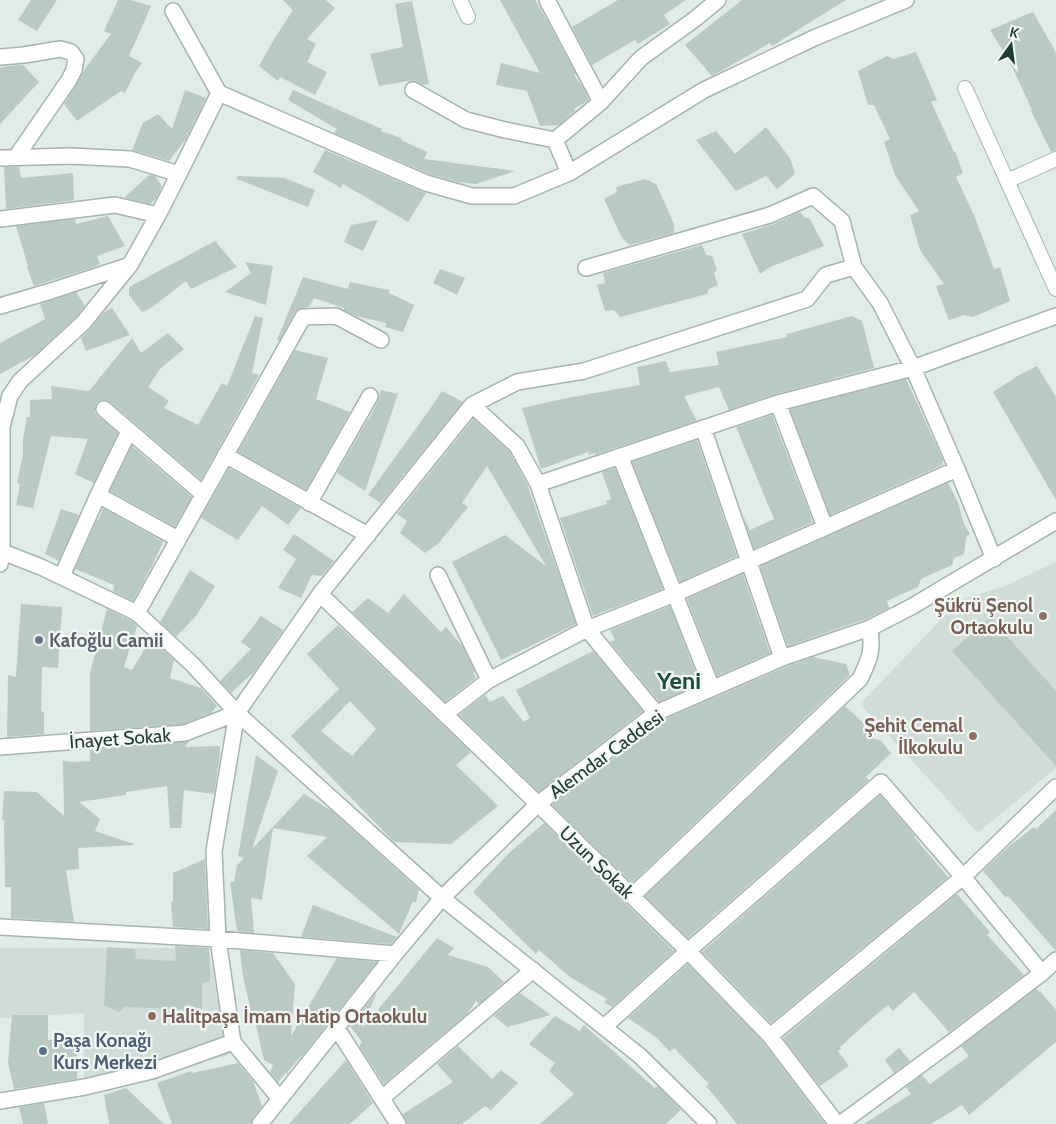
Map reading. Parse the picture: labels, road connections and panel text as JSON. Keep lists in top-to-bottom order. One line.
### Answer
{"streets":{"street":["İnayet Sokak","Alemdar Caddesi","Uzun Sokak"]},"crossings":[["Alemdar Caddesi","Uzun Sokak"]],"districts":["Yeni"],"places":["Şükrü Şenol Ortaokulu","Kafoğlu Camii","Şehit Cemal İlkokulu","Halitpaşa İmam Hatip Ortaokulu","Paşa Konağı Kurs Merkezi"],"north":"top"}
